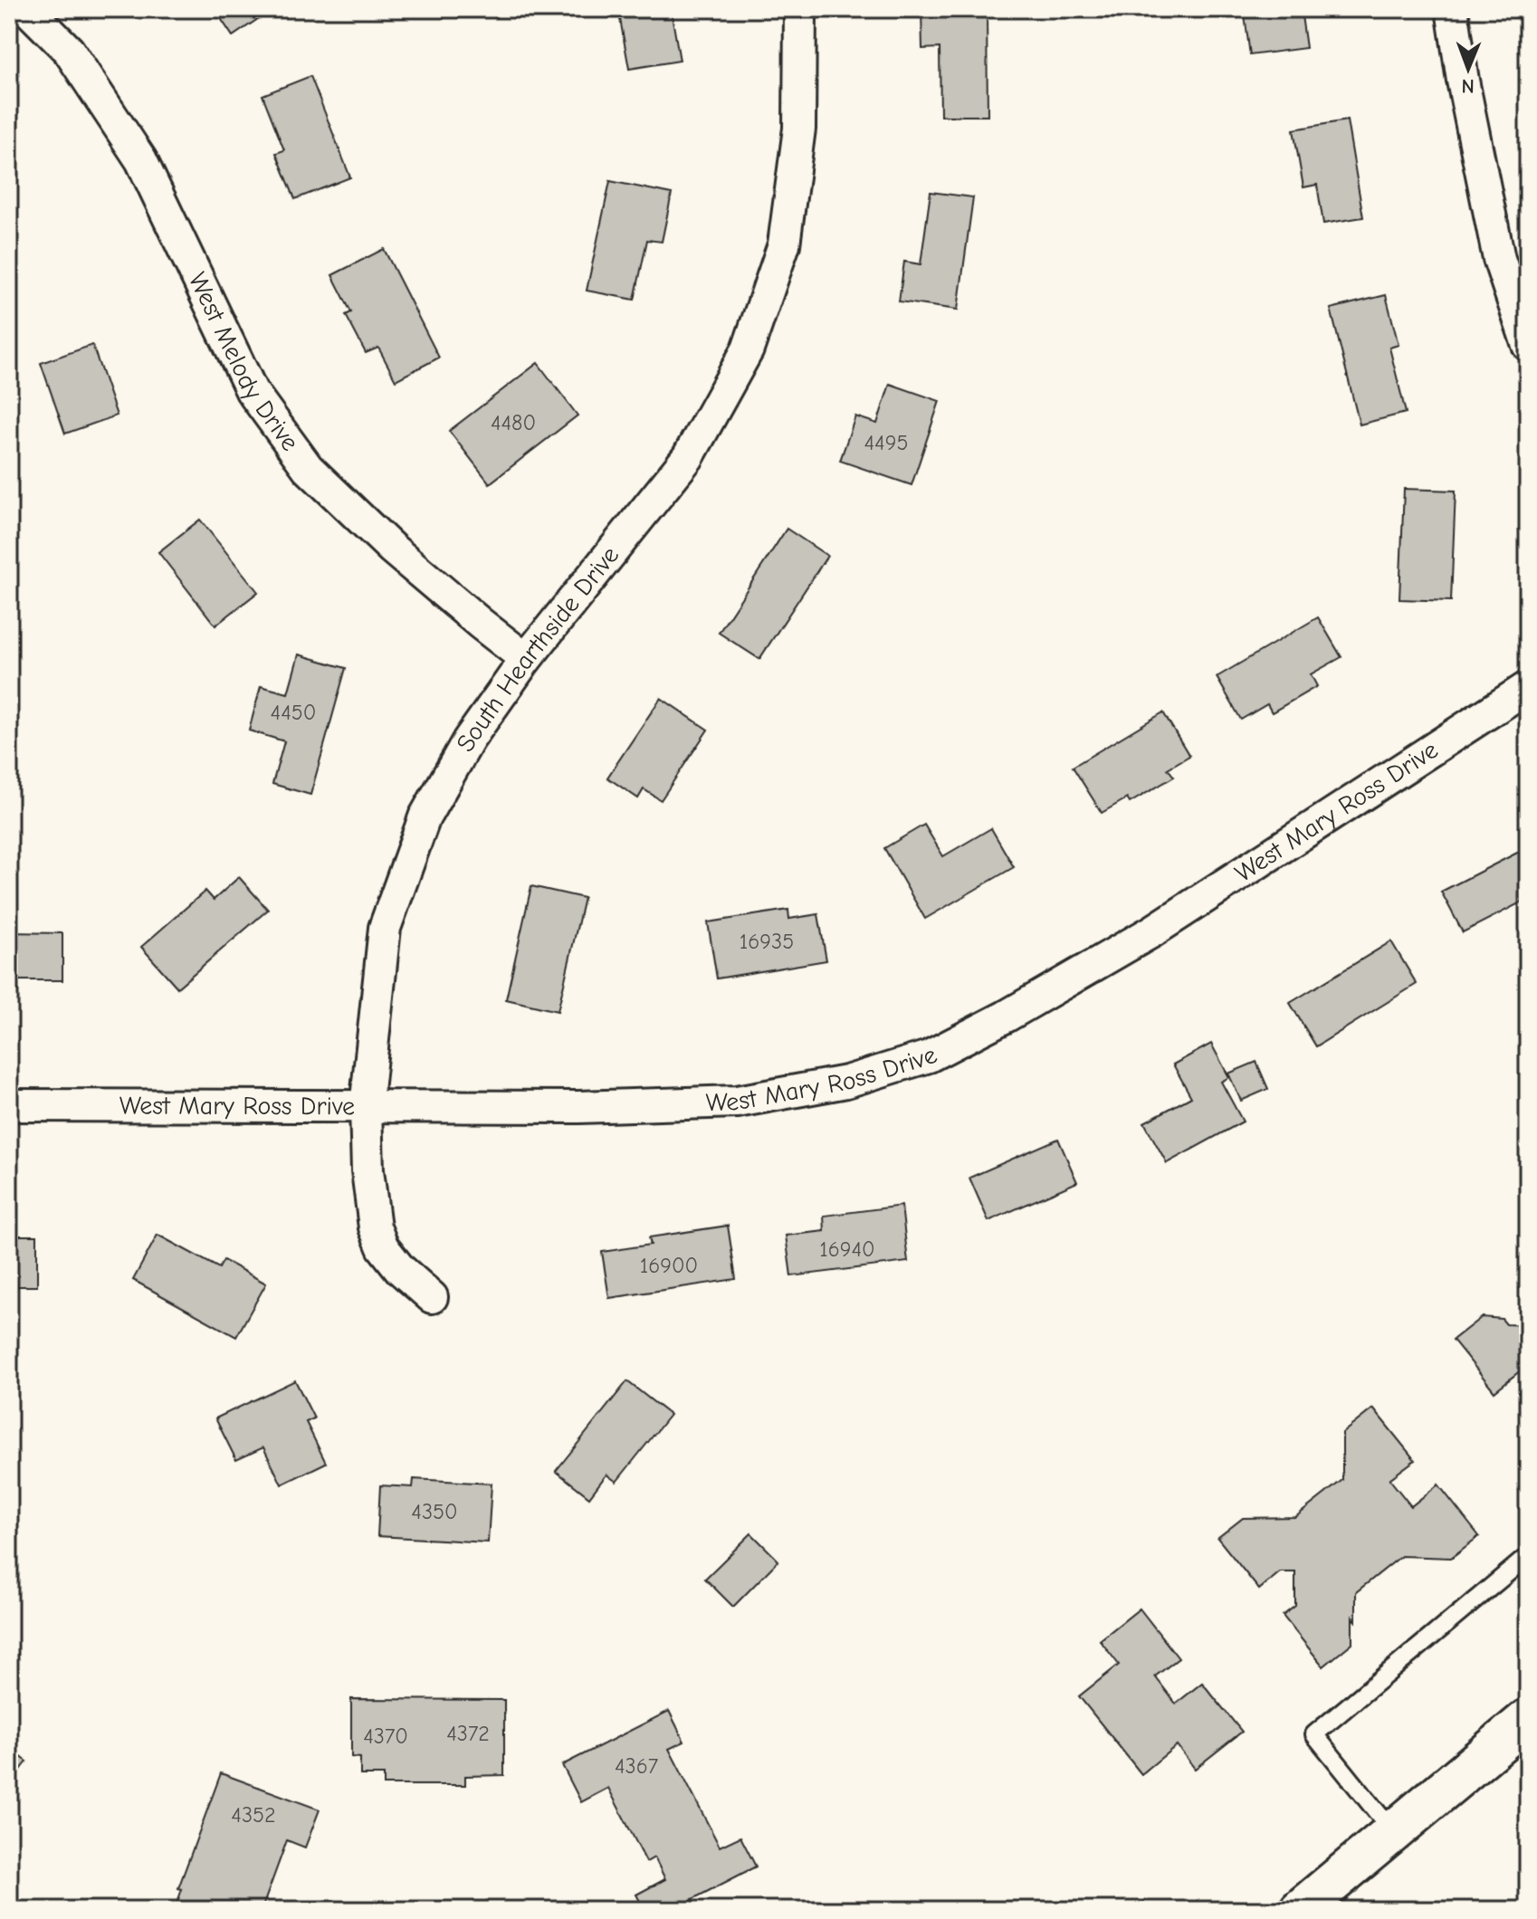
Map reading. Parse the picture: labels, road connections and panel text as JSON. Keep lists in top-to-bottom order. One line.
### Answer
{"streets":{"street":["West Melody Drive","South Hearthside Drive","West Mary Ross Drive"]},"crossings":[["West Melody Drive","South Hearthside Drive"],["South Hearthside Drive","West Mary Ross Drive"]],"house_numbers":["4480","4495","4450","16935","16940","16900","4350","4372","4370","4367","4352"],"north":"bottom"}
